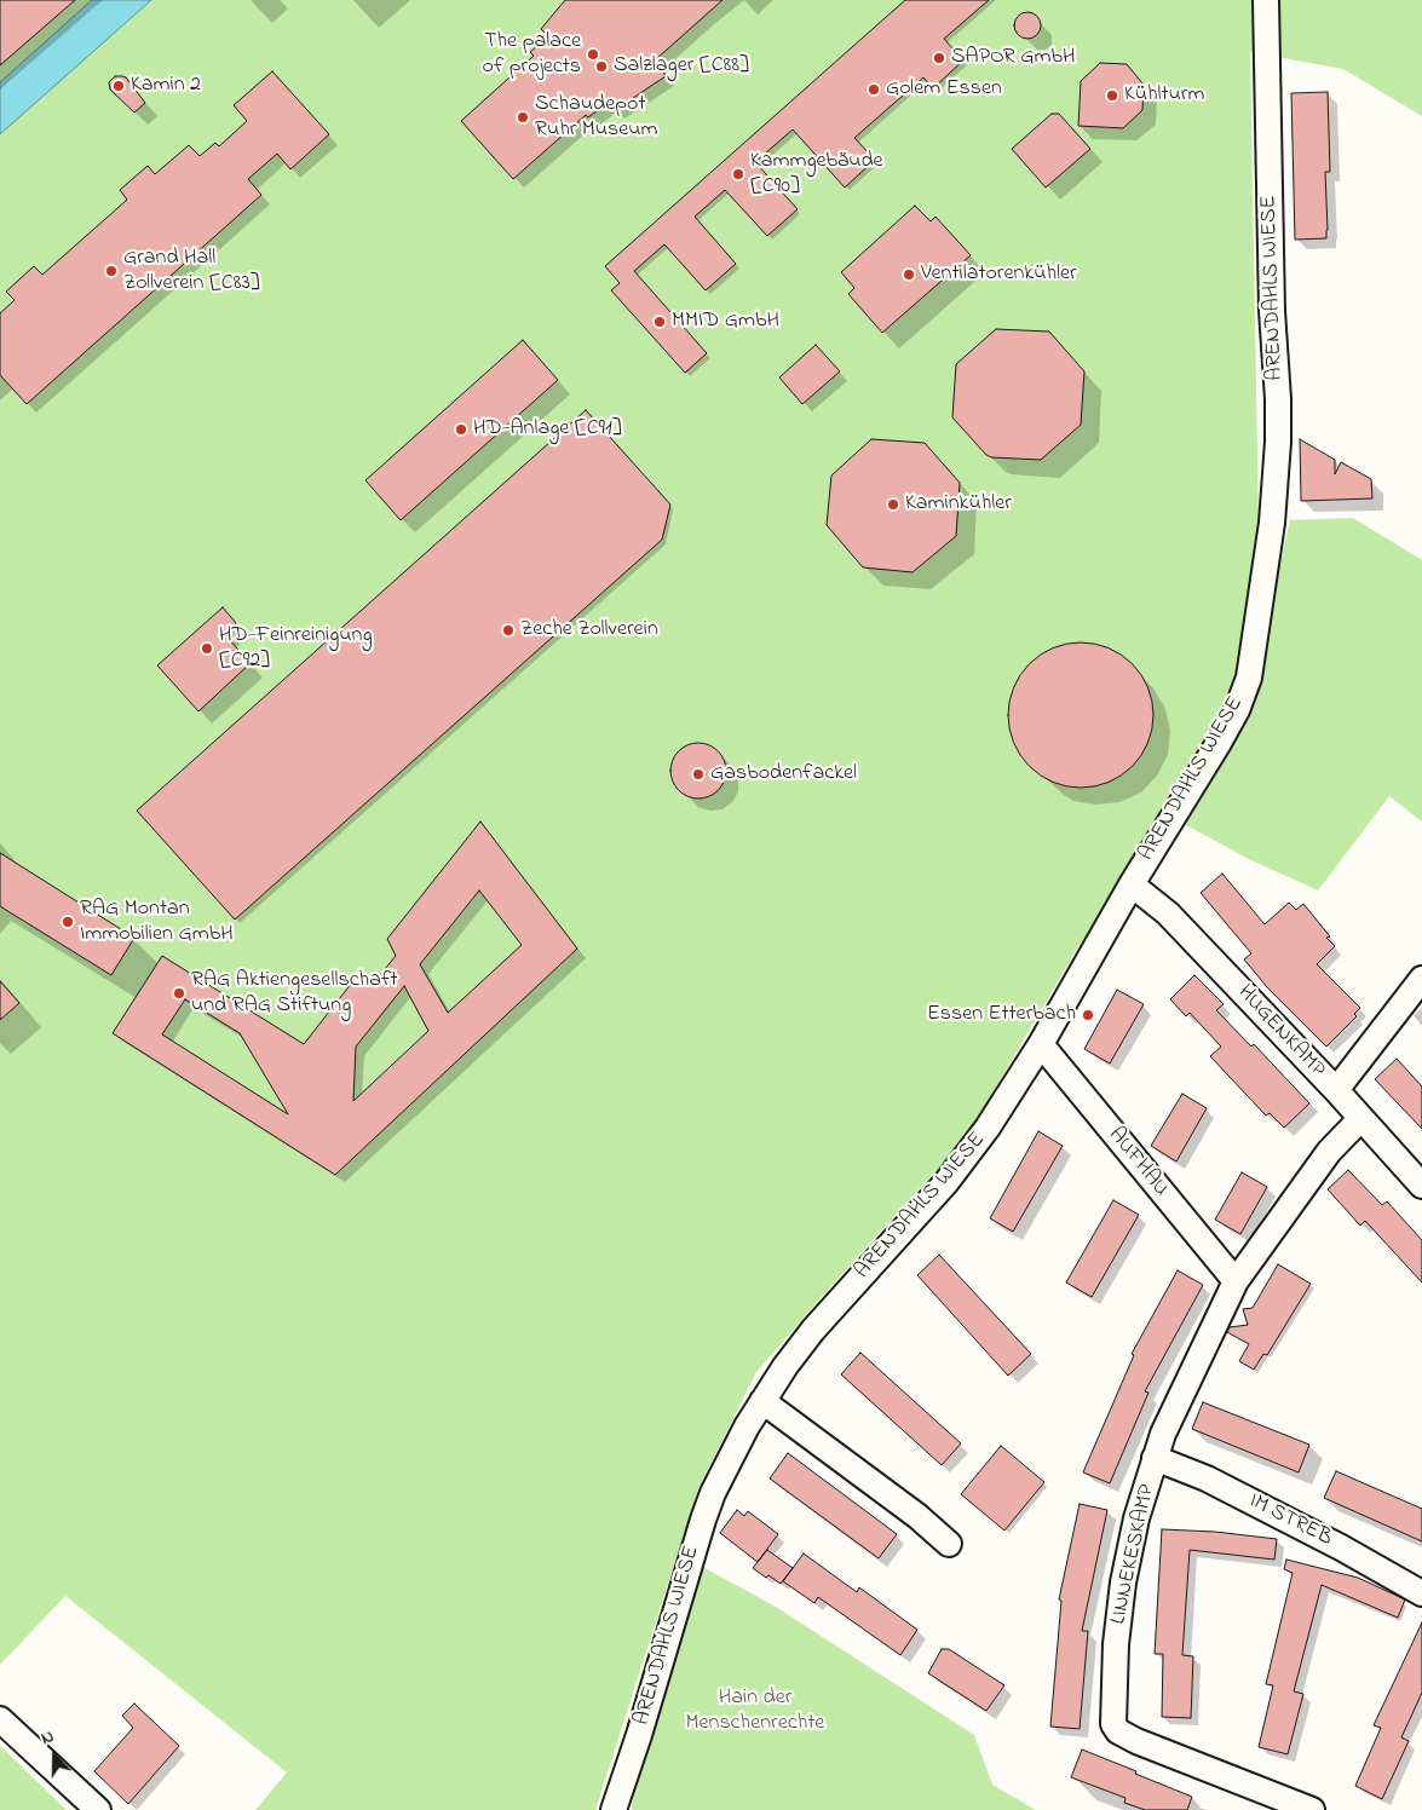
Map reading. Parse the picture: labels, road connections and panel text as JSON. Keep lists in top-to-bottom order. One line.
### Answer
{"streets":{"street":["ARENDAHLS WIESE","HUGENKAMP","AUFHAU","IM STREB","LINNEKESKAMP"]},"crossings":[["ARENDAHLS WIESE","HUGENKAMP"],["ARENDAHLS WIESE","AUFHAU"],["HUGENKAMP","LINNEKESKAMP"],["AUFHAU","LINNEKESKAMP"],["IM STREB","LINNEKESKAMP"]],"parks":["Hain der Menschenrechte"],"places":["The palace of projects","SAPOR GmbH","Salzlager [C88]","Kamin 2","Golem Essen","Kühlturm","Schaudepot Ruhr Museum","Kammgebäude [C90]","Grand Hall Zollverein [C83]","Ventilatorenkühler","MMID GmbH","HD-Anlage [C91]","Kaminkühler","Zeche Zollverein","HD-Feinreinigung [C92]","Gasbodenfackel","RAG Montan Immobilien GmbH","RAG Aktiengesellschaft und RAG Stiftung","Essen Etterbach"],"north":"top"}
